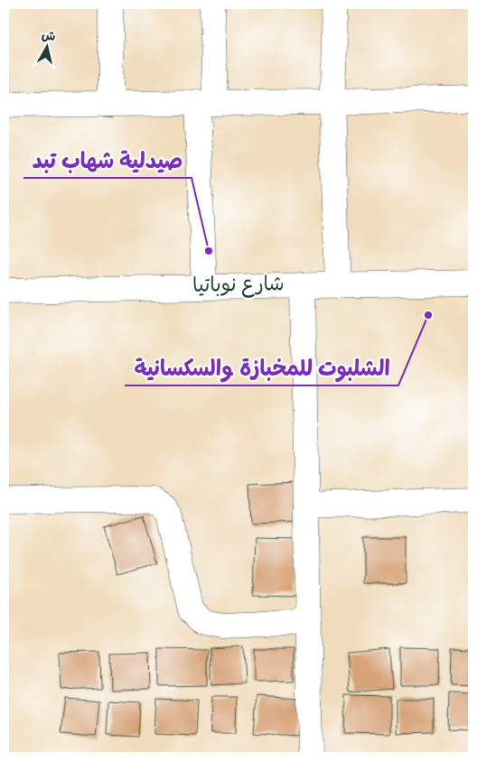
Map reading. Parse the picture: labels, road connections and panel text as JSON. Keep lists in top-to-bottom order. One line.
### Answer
{"streets":{"street":["شارع نوباتيا"]},"places":["صيدلية شهاب تبد","الشلبوت للمخبازة والسكسانية"],"north":"top"}
